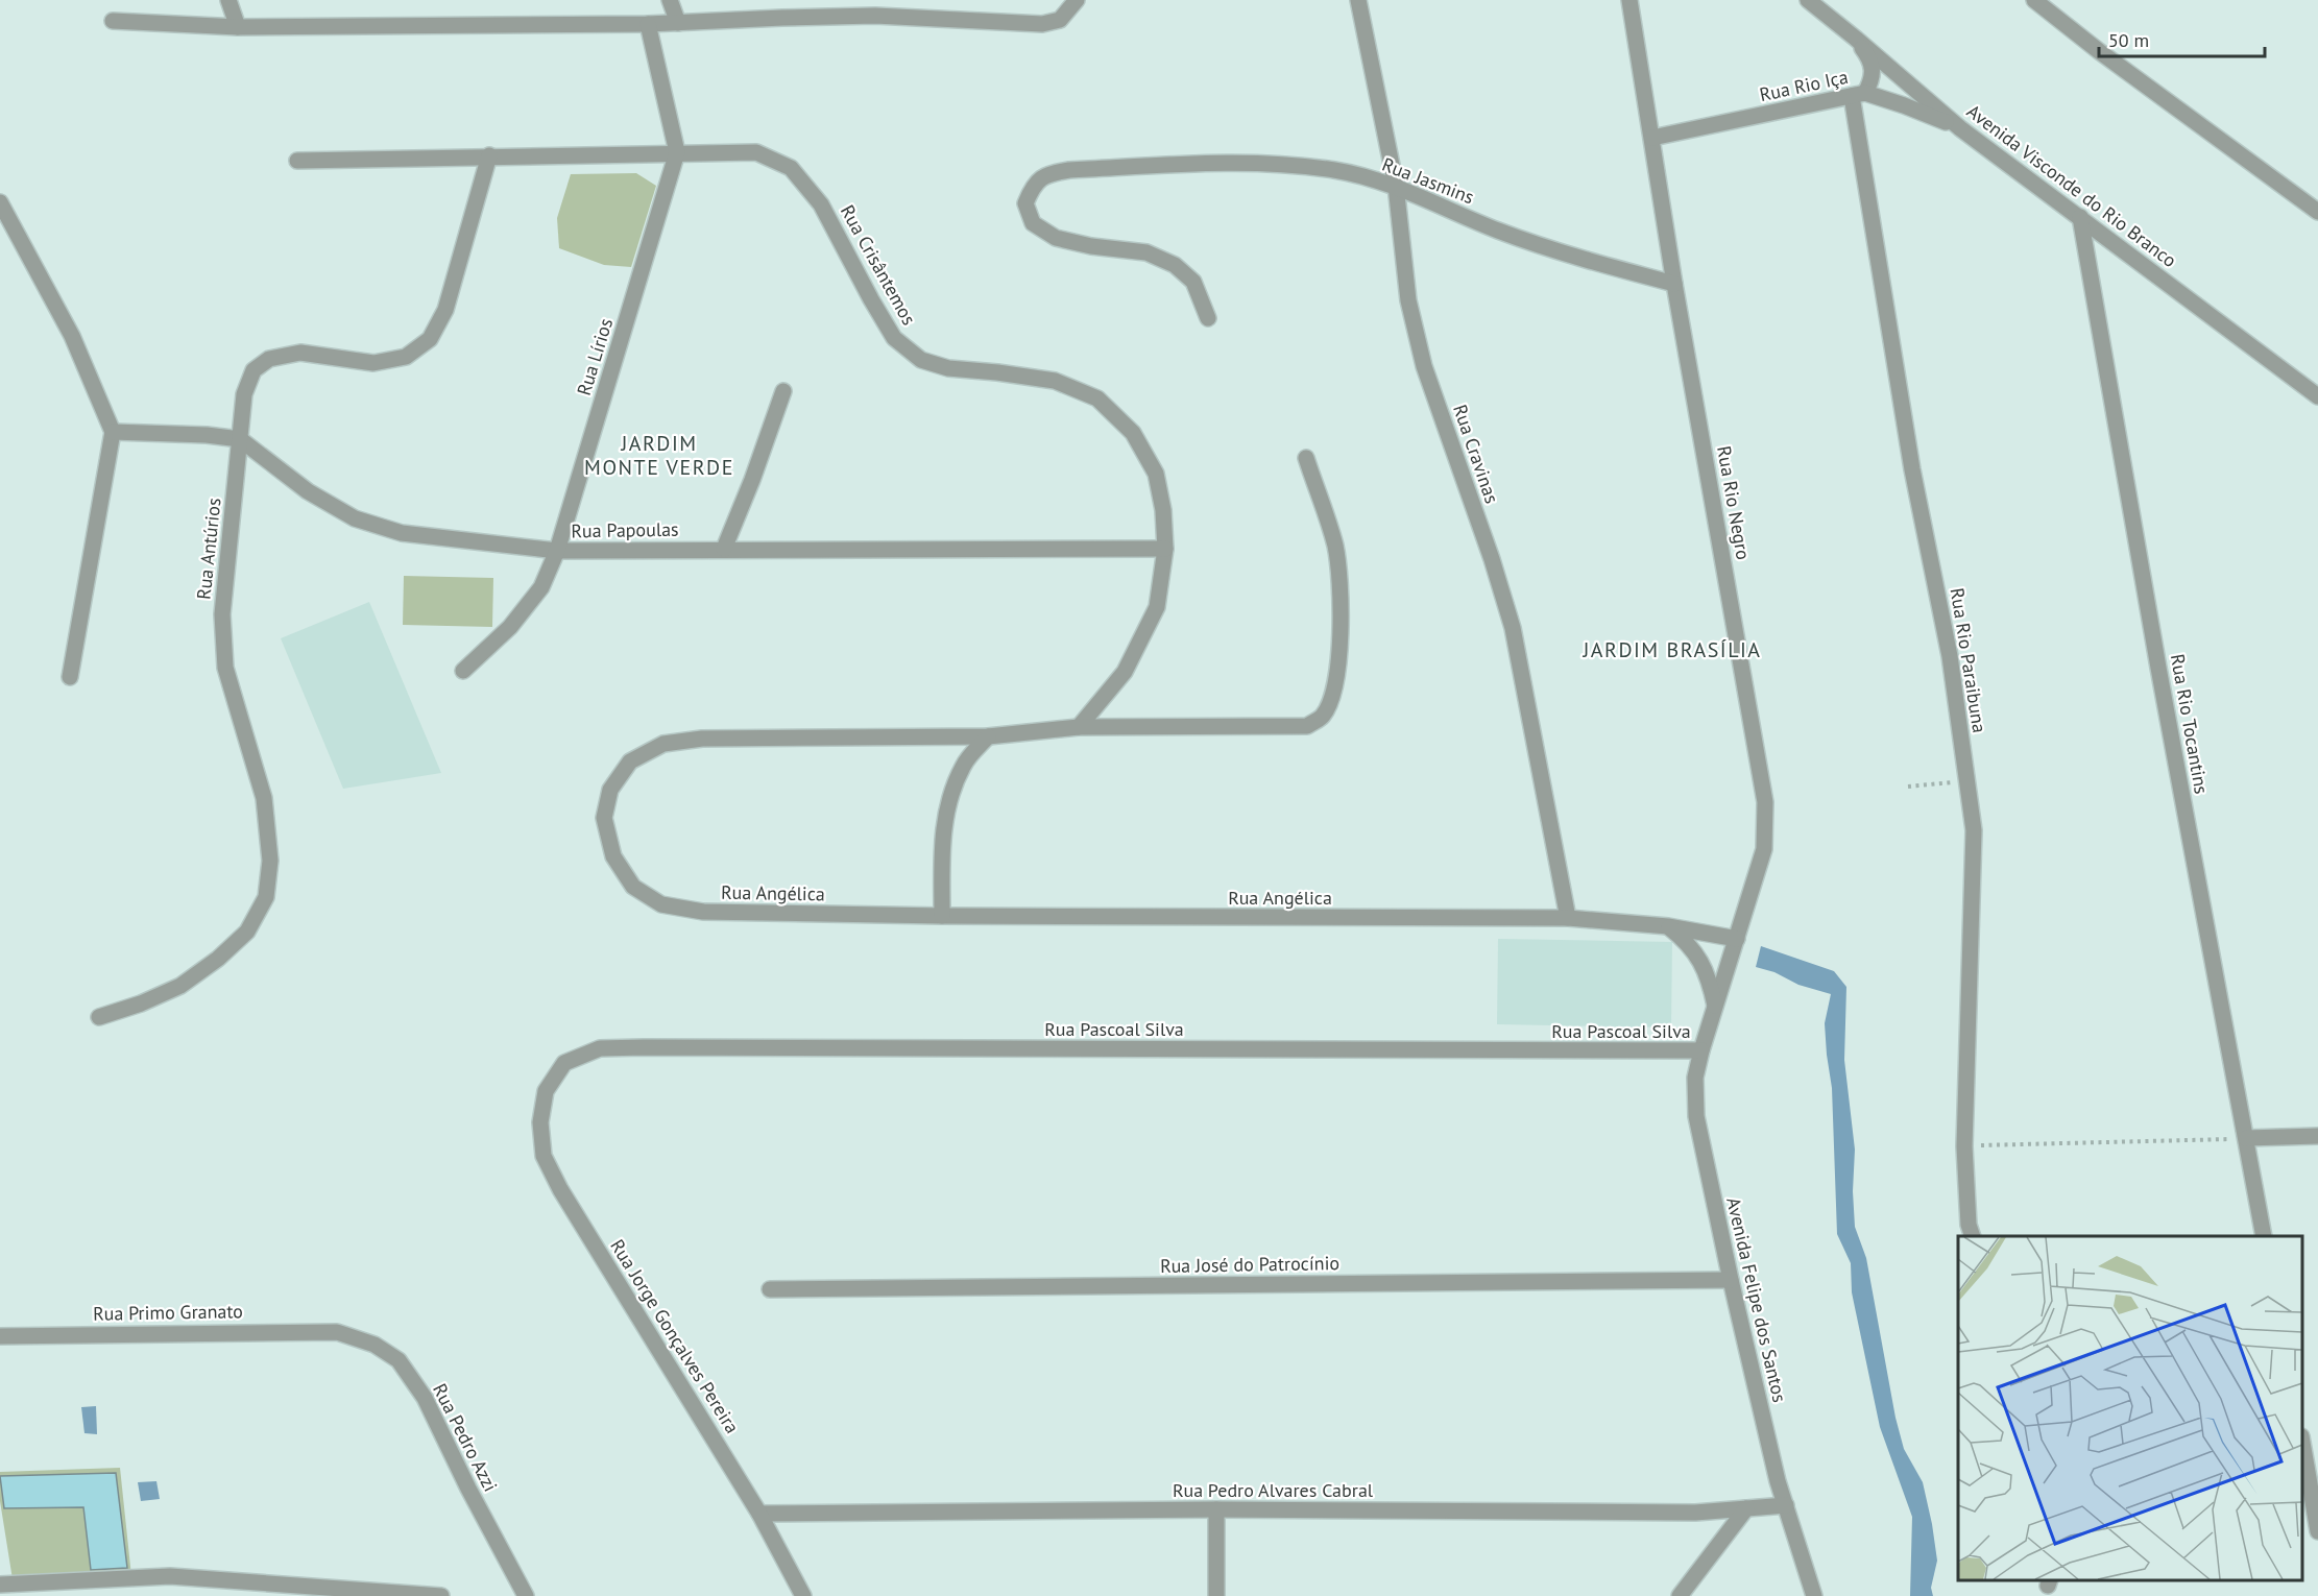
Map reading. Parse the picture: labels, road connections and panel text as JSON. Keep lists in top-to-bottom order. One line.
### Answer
{"streets":{"street":["Rua Rio Iça","Rua Jasmins","Avenida Visconde do Rio Branco","Rua Crisântemos","Rua Lírios","Rua Cravinas","Rua Rio Negro","Rua Papoulas","Rua Antúrios","Rua Rio Paraibuna","Rua Rio Tocantins","Rua Angélica","Rua Pascoal Silva","Rua José do Patrocínio","Avenida Felipe dos Santos","Rua Primo Granato","Rua Jorge Gonçalves Pereira","Rua Pedro Azzi","Rua Pedro Alvares Cabral"]},"crossings":[["Rua Rio Iça","Avenida Visconde do Rio Branco"],["Rua Rio Iça","Rua Rio Negro"],["Rua Rio Iça","Rua Rio Paraibuna"],["Rua Jasmins","Rua Cravinas"],["Rua Jasmins","Rua Rio Negro"],["Avenida Visconde do Rio Branco","Rua Rio Tocantins"],["Rua Crisântemos","Rua Lírios"],["Rua Crisântemos","Rua Papoulas"],["Rua Crisântemos","Rua Antúrios"],["Rua Crisântemos","Rua Angélica"],["Rua Lírios","Rua Papoulas"],["Rua Cravinas","Rua Angélica"],["Rua Rio Negro","Rua Angélica"],["Rua Rio Negro","Avenida Felipe dos Santos"],["Rua Papoulas","Rua Antúrios"],["Rua Pascoal Silva","Avenida Felipe dos Santos"],["Rua Pascoal Silva","Rua Jorge Gonçalves Pereira"],["Rua José do Patrocínio","Avenida Felipe dos Santos"],["Avenida Felipe dos Santos","Rua Pedro Alvares Cabral"],["Rua Primo Granato","Rua Pedro Azzi"],["Rua Jorge Gonçalves Pereira","Rua Pedro Alvares Cabral"]],"districts":["JARDIM MONTE VERDE","JARDIM BRASÍLIA"],"scale_bar":"50 m"}
